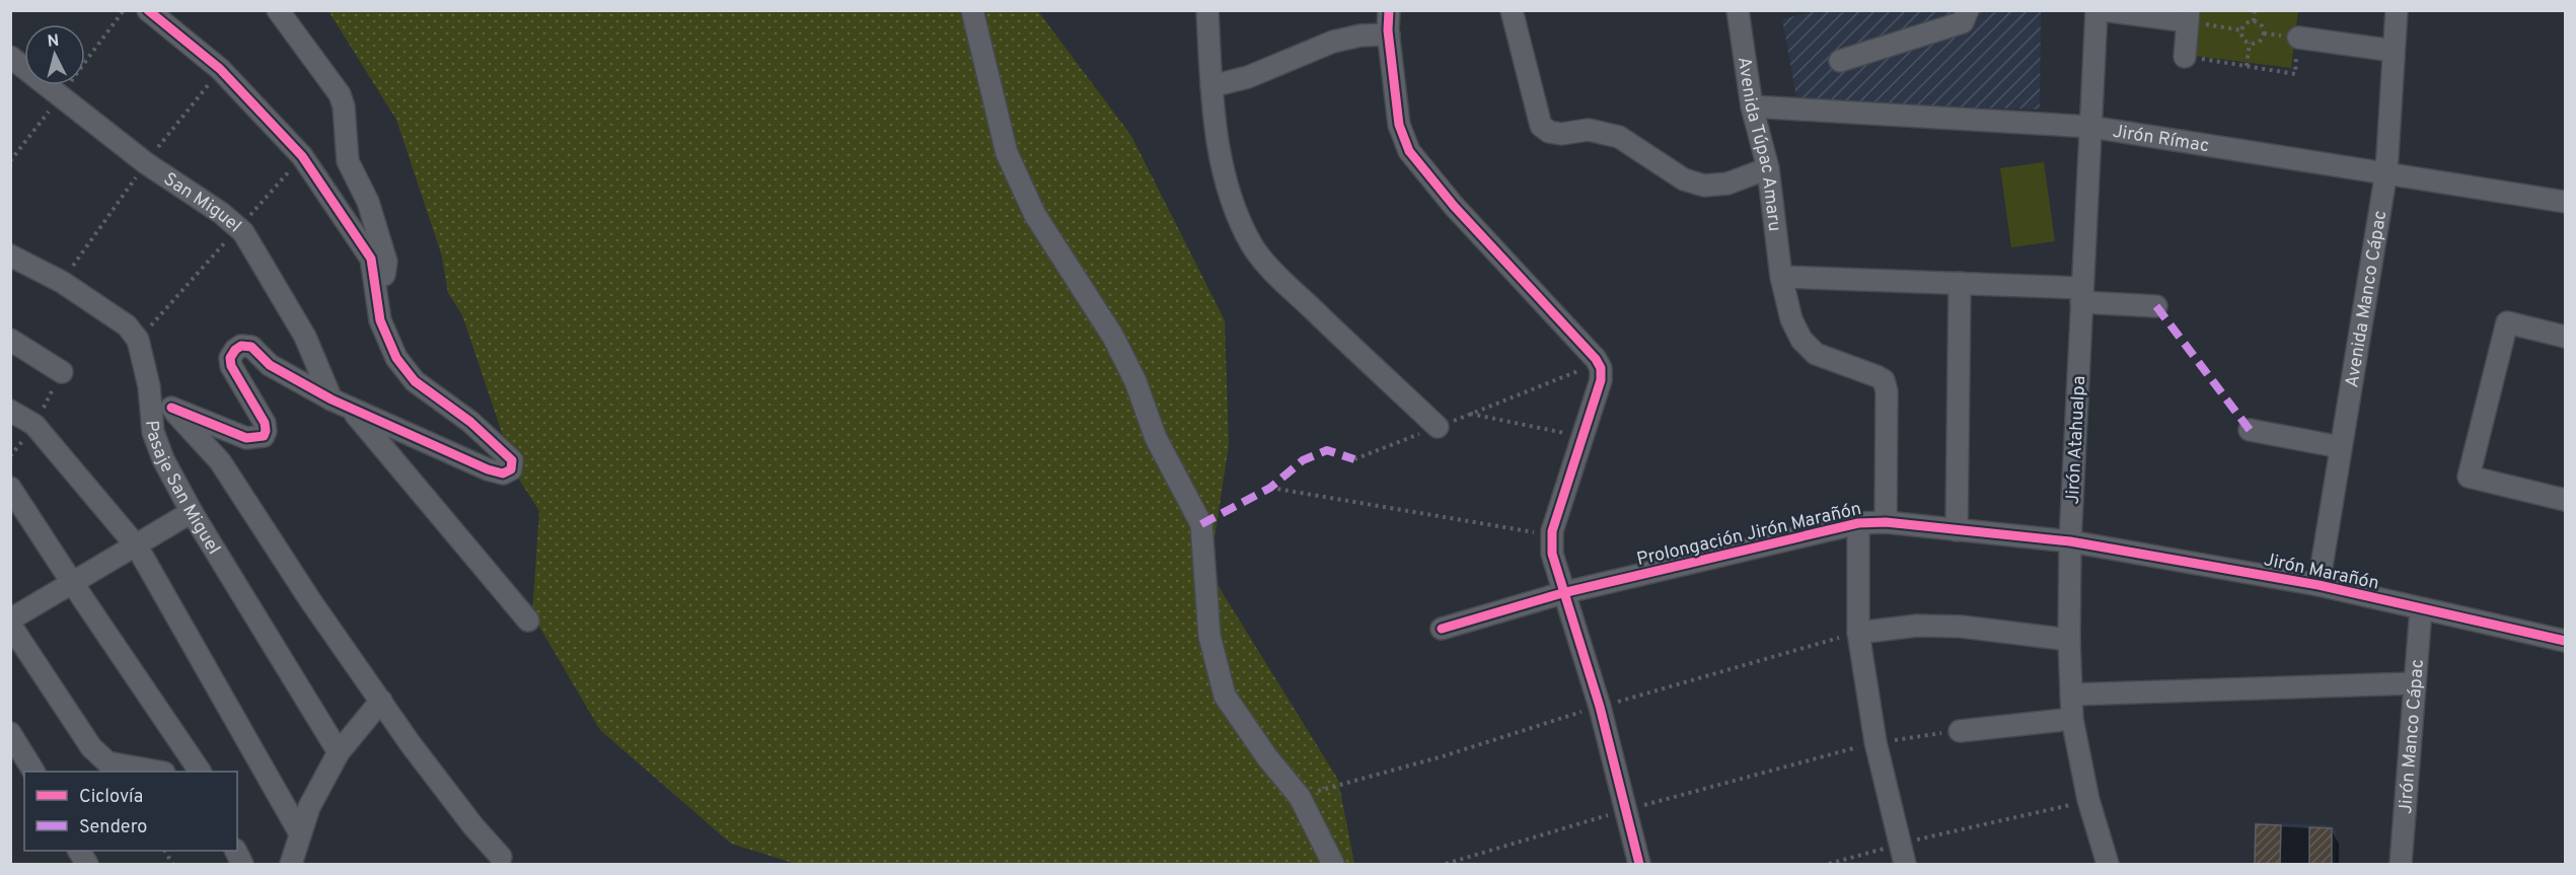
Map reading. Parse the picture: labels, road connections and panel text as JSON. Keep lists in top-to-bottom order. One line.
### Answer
{"streets":{"street":["Jirón Rímac","Avenida Túpac Amaru","San Miguel","Avenida Manco Cápac","Jirón Atahualpa","Pasaje San Miguel","Prolongación Jirón Marañón","Jirón Marañón","Jirón Manco Cápac"]},"crossings":[["Jirón Rímac","Avenida Túpac Amaru"],["Jirón Rímac","Avenida Manco Cápac"],["Jirón Rímac","Jirón Atahualpa"],["Avenida Túpac Amaru","Prolongación Jirón Marañón"],["Avenida Manco Cápac","Jirón Marañón"],["Jirón Atahualpa","Prolongación Jirón Marañón"],["Jirón Atahualpa","Jirón Marañón"],["Prolongación Jirón Marañón","Jirón Marañón"],["Jirón Marañón","Jirón Manco Cápac"]],"legend":["Ciclovía","Sendero"],"north":"top"}
